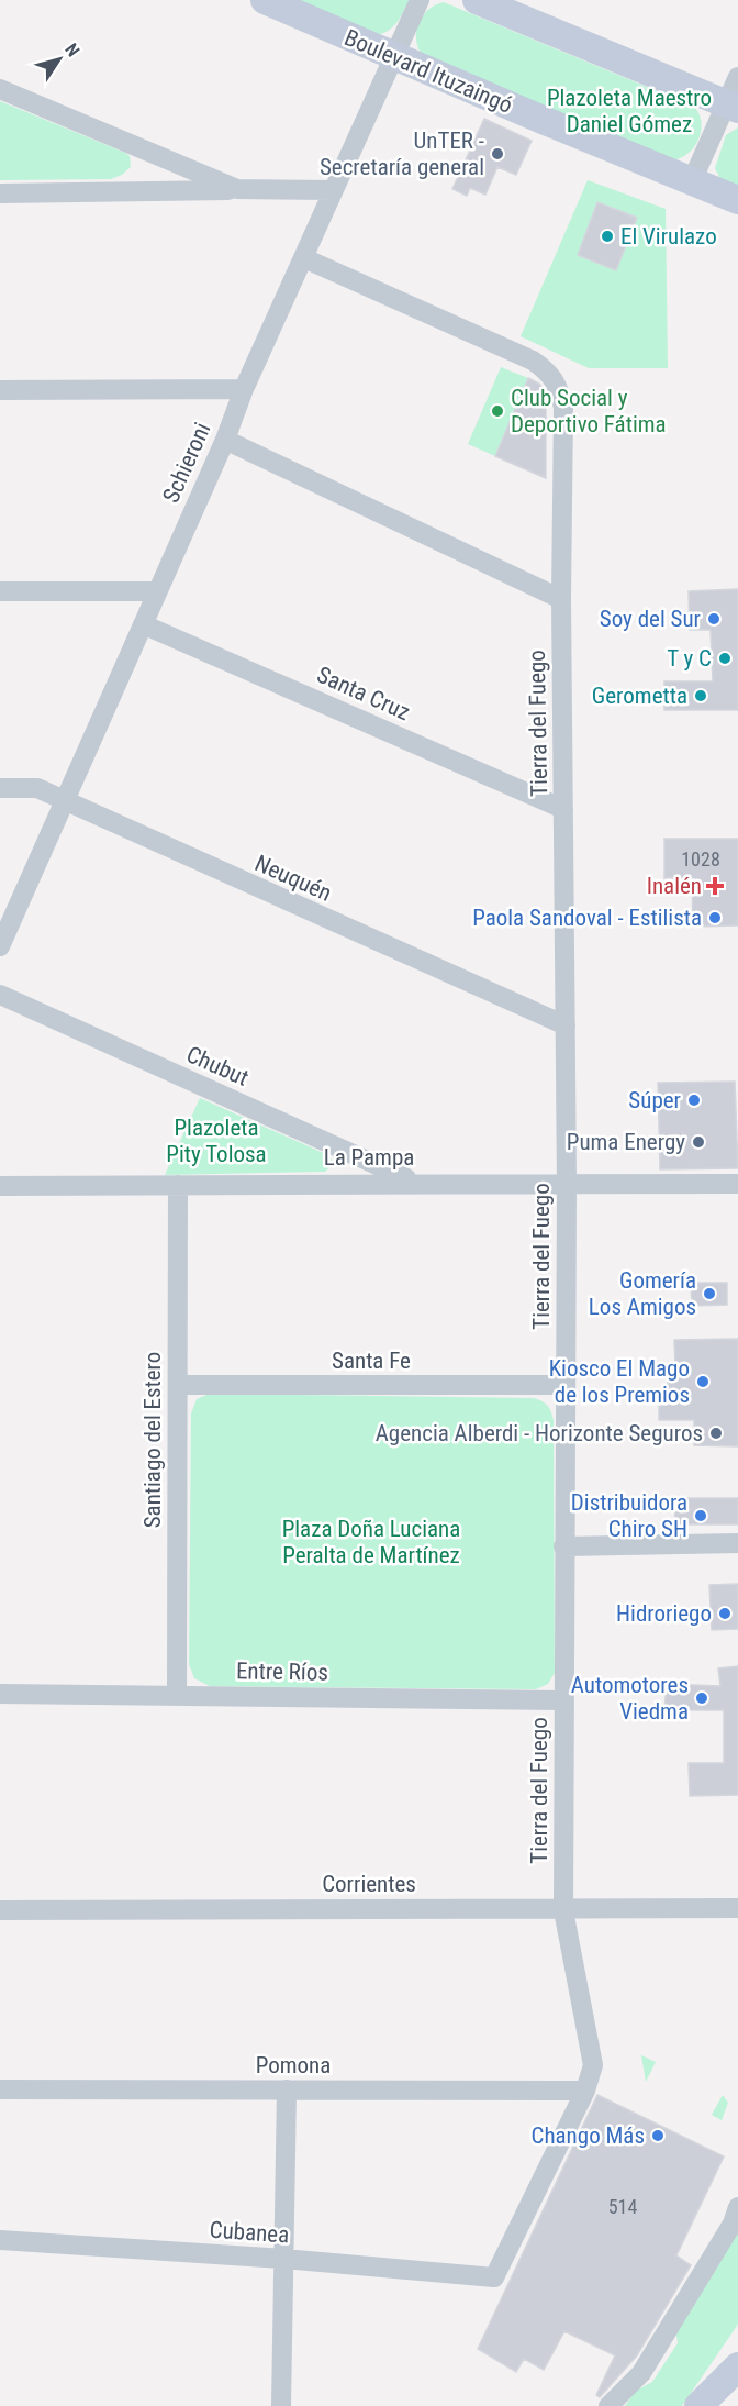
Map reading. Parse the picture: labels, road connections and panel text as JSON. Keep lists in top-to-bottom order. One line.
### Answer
{"streets":{"main road":["Boulevard Ituzaingó"],"street":["Schieroni","Santa Cruz","Tierra del Fuego","Neuquén","Chubut","La Pampa","Santa Fe","Santiago del Estero","Entre Ríos","Corrientes","Pomona","Cubanea"]},"crossings":[["Boulevard Ituzaingó","Schieroni"],["Schieroni","Santa Cruz"],["Schieroni","Tierra del Fuego"],["Schieroni","Neuquén"],["Santa Cruz","Tierra del Fuego"],["Tierra del Fuego","Neuquén"],["Tierra del Fuego","La Pampa"],["Tierra del Fuego","Santa Fe"],["Tierra del Fuego","Entre Ríos"],["Tierra del Fuego","Corrientes"],["Tierra del Fuego","Pomona"],["Tierra del Fuego","Cubanea"],["Chubut","La Pampa"],["La Pampa","Santiago del Estero"],["Santa Fe","Santiago del Estero"],["Santiago del Estero","Entre Ríos"]],"parks":["Plazoleta Maestro Daniel Gómez","Plazoleta Pity Tolosa","Plaza Doña Luciana Peralta de Martínez"],"places":{"other":["UnTER - Secretaría general","El Virulazo","Club Social y Deportivo Fátima","Soy del Sur","T y C","Gerometta","Paola Sandoval - Estilista","Súper","Puma Energy","Gomería Los Amigos","Kiosco El Mago de los Premios","Agencia Alberdi - Horizonte Seguros","Distribuidora Chiro SH","Hidroriego","Automotores Viedma","Chango Más"],"health":["Inalén"]},"house_numbers":["1028","514"],"north":"top right"}
